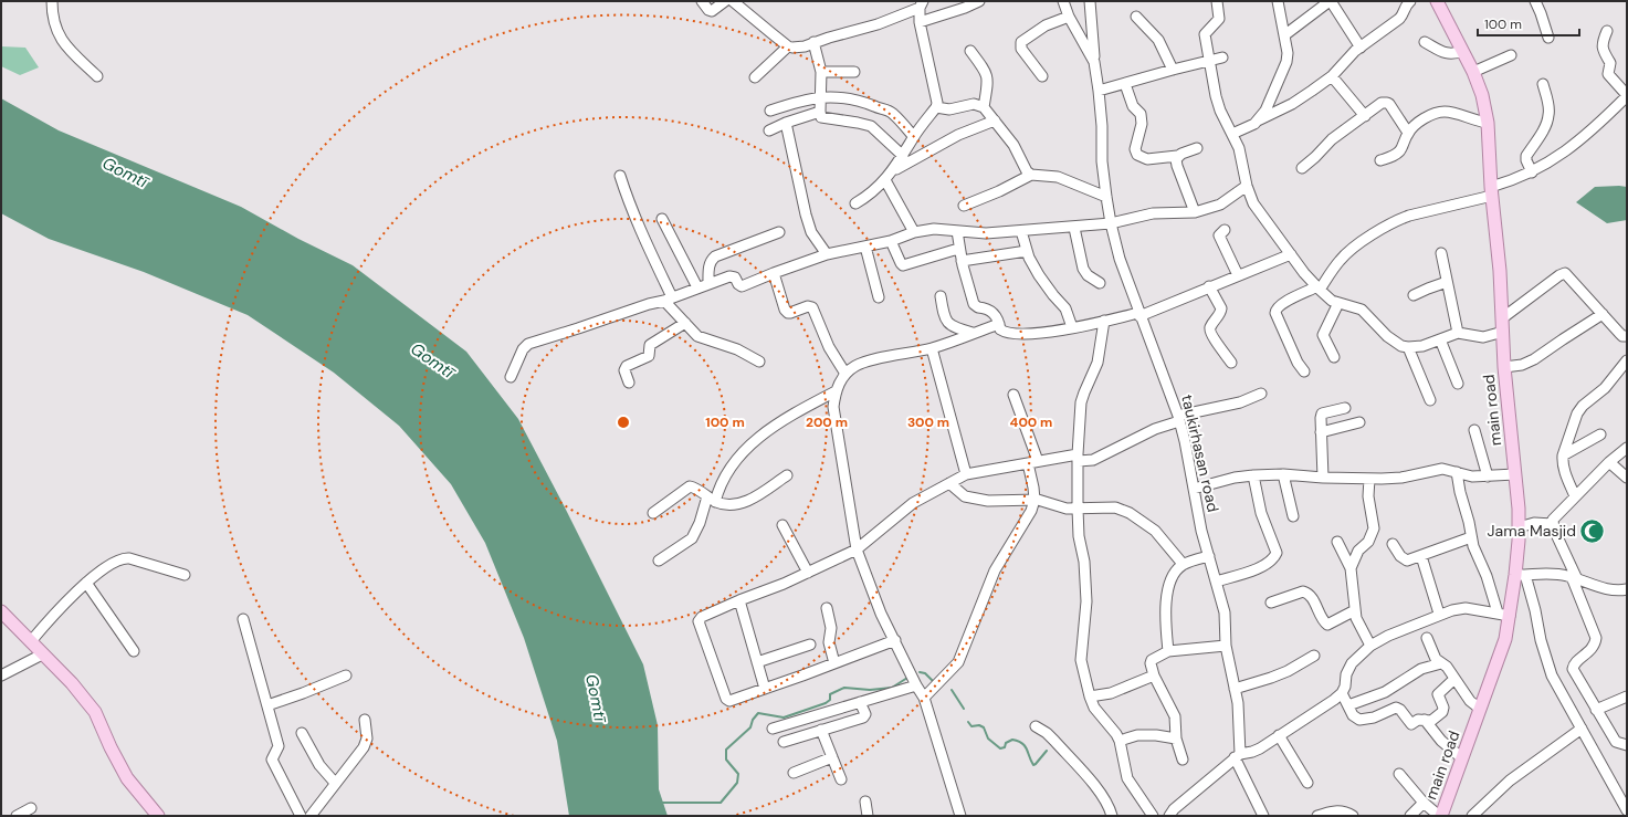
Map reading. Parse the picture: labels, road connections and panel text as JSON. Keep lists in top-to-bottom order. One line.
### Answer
{"streets":{"main road":["main road"],"street":["taukirhasan road"]},"water":["Gomtī"],"places":{"mosque":["Jama Masjid"]},"scale_bar":"100 m","rings":["100 m","200 m","300 m","400 m"]}
